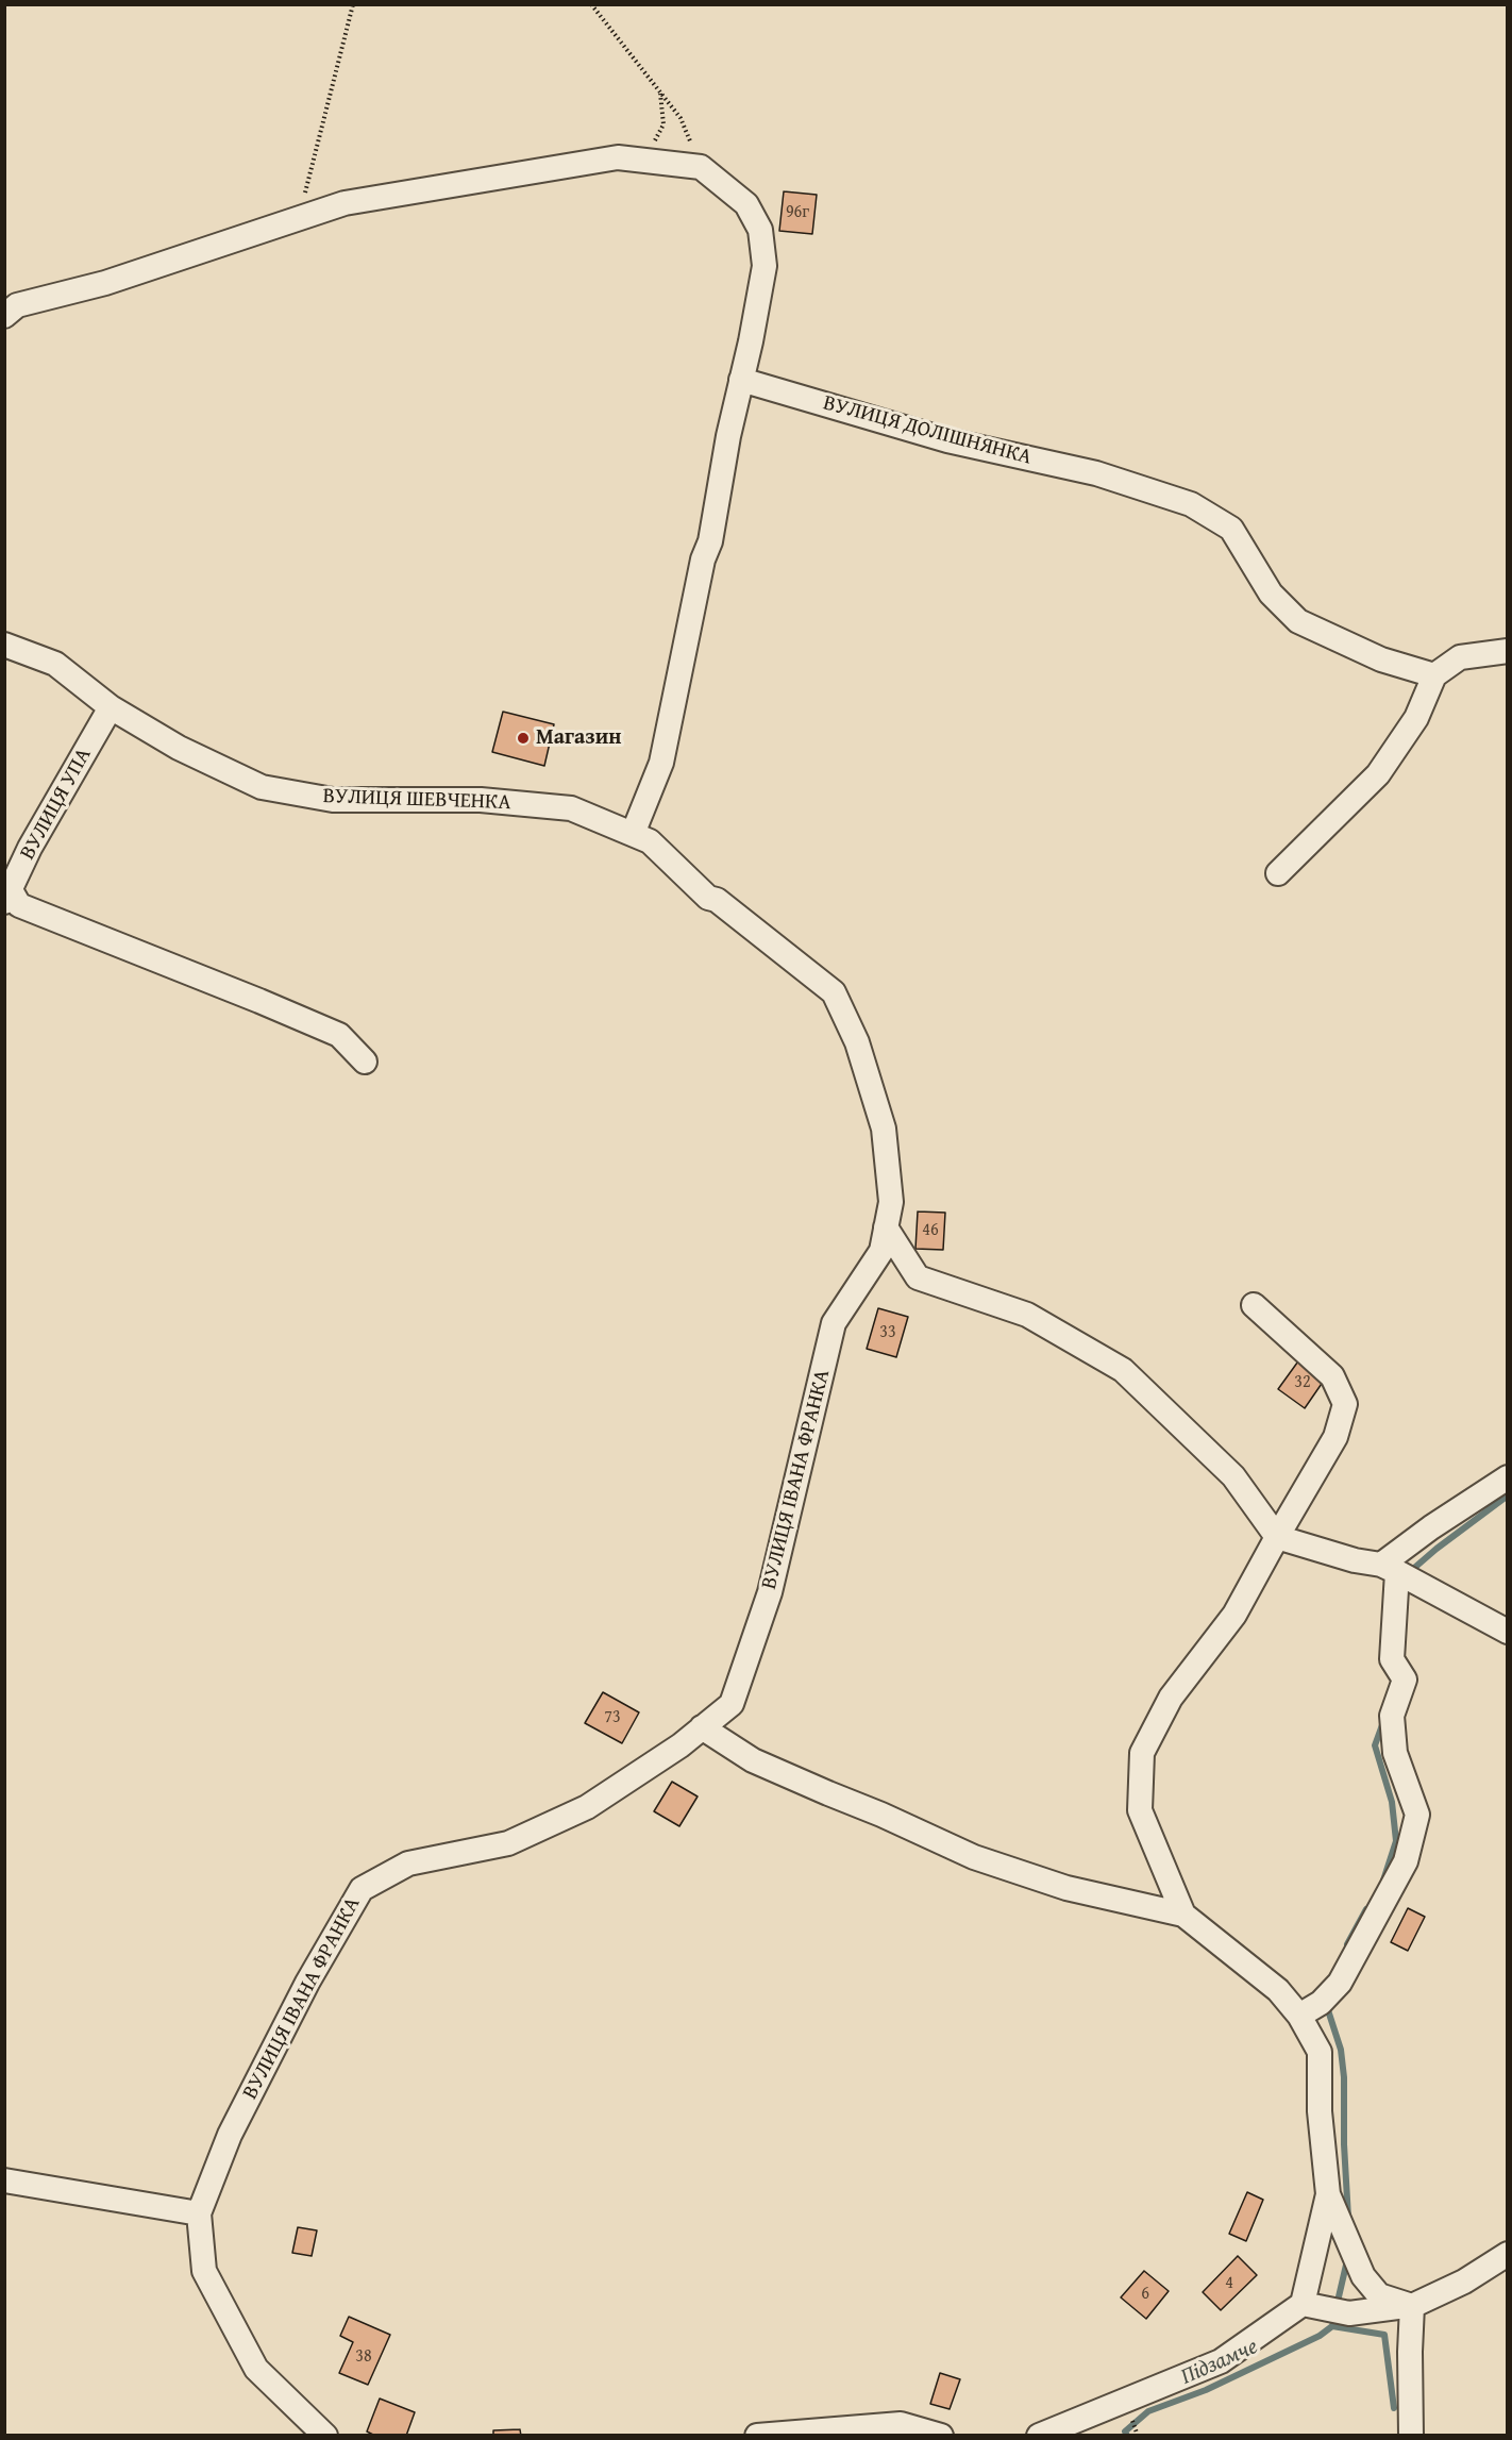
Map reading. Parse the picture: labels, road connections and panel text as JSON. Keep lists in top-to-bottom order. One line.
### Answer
{"streets":{"street":["ВУЛИЦЯ ДОЛІШНЯНКА","ВУЛИЦЯ ШЕВЧЕНКА","ВУЛИЦЯ УПА","ВУЛИЦЯ ІВАНА ФРАНКА"]},"crossings":[["ВУЛИЦЯ ШЕВЧЕНКА","ВУЛИЦЯ УПА"],["ВУЛИЦЯ ШЕВЧЕНКА","ВУЛИЦЯ ІВАНА ФРАНКА"]],"water":["Підзамче"],"places":["Магазин"],"house_numbers":["96г","46","33","32","73","4","6","38"]}
